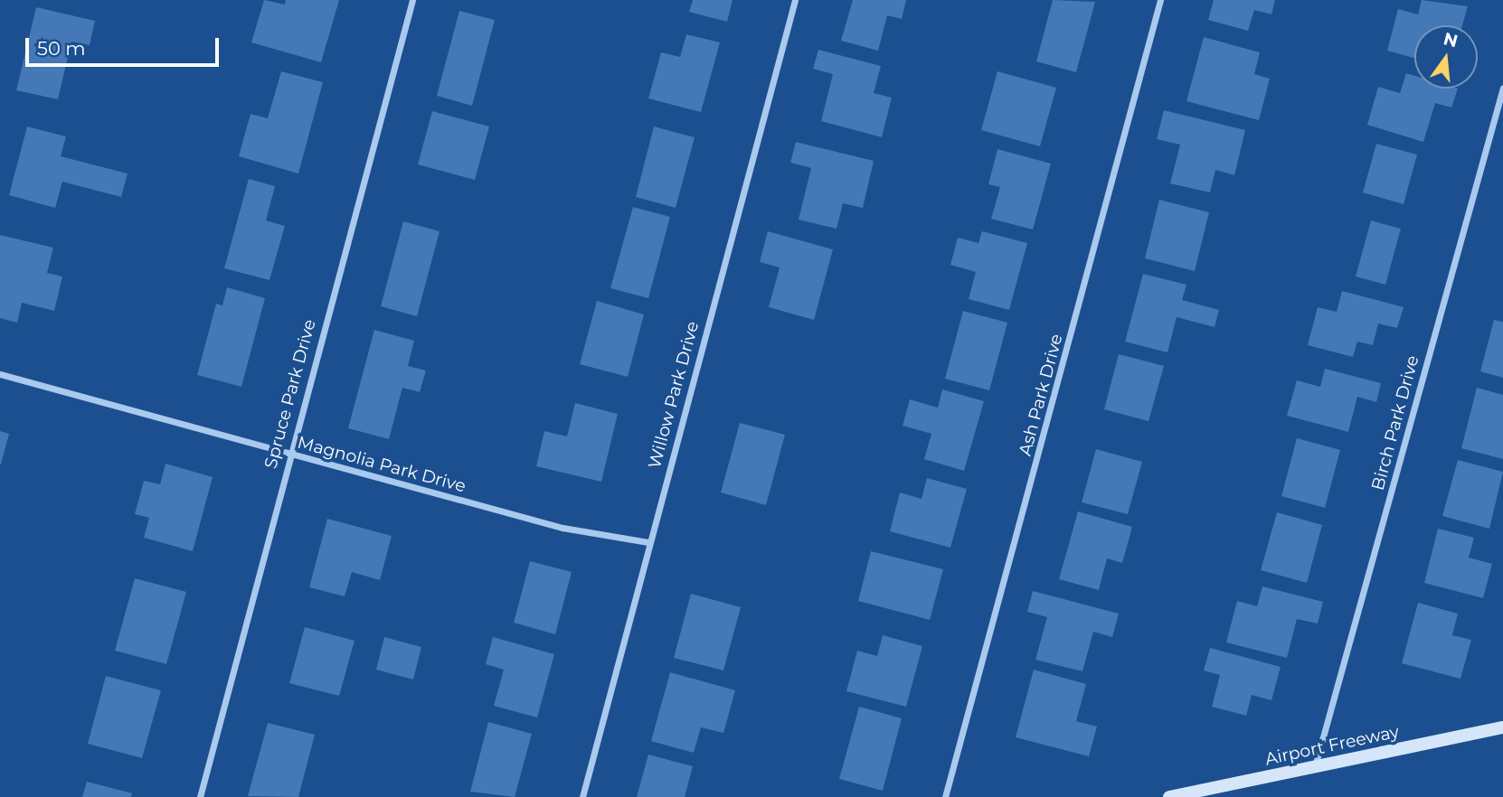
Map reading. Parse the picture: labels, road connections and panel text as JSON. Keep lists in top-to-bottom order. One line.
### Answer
{"streets":{"main road":["Airport Freeway"],"street":["Spruce Park Drive","Willow Park Drive","Ash Park Drive","Birch Park Drive","Magnolia Park Drive"]},"crossings":[["Spruce Park Drive","Magnolia Park Drive"],["Willow Park Drive","Magnolia Park Drive"],["Birch Park Drive","Airport Freeway"]],"scale_bar":"50 m","north":"top"}
